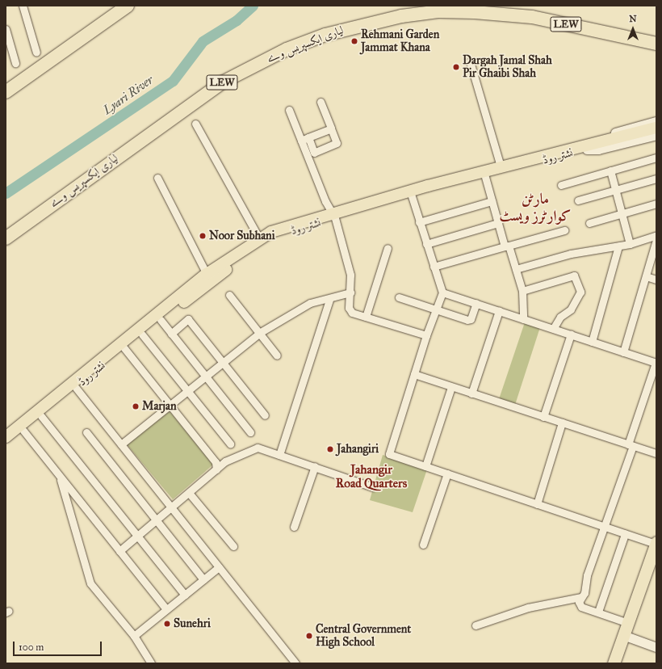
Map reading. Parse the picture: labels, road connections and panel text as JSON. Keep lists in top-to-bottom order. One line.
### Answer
{"streets":{"highway":["LEW","لیاری ایکسپریس وے"],"main road":["نشتر روڈ"]},"districts":["مارٹن کوارٹرز ویسٹ","Jahangir Road Quarters"],"water":["Lyari River"],"places":["Rehmani Garden Jammat Khana","Dargah Jamal Shah Pir Ghaibi Shah","Noor Subhani","Marjan","Jahangiri","Sunehri","Central Government High School"],"scale_bar":"100 m","north":"top"}
